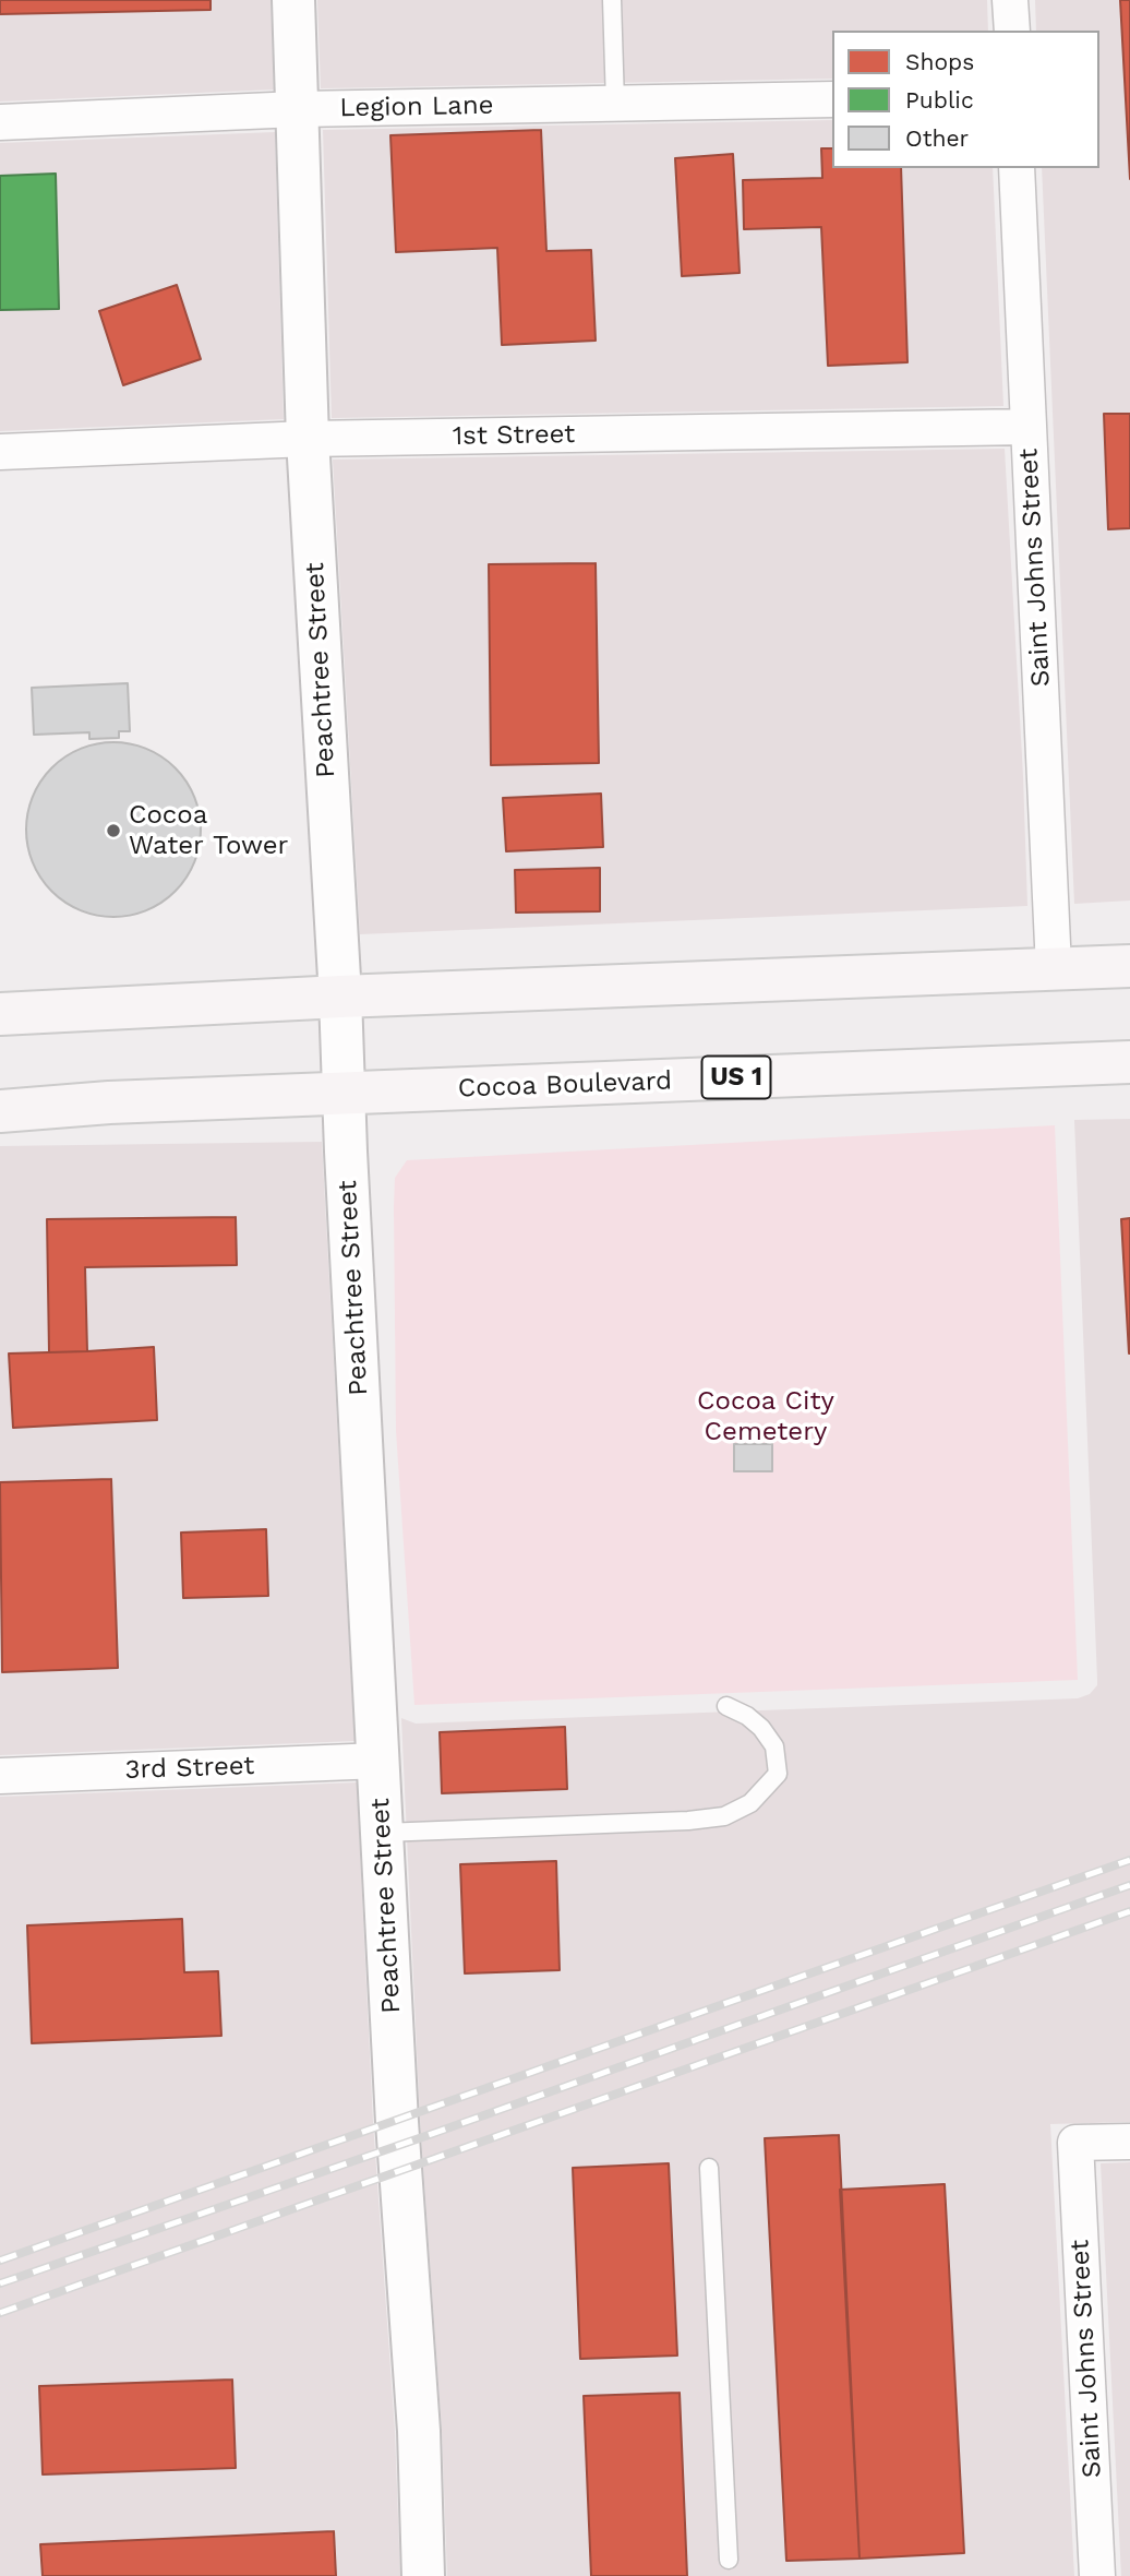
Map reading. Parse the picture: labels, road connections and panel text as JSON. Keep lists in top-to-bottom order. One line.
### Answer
{"streets":{"main road":["US 1","Cocoa Boulevard"],"street":["Legion Lane","1st Street","Saint Johns Street","Peachtree Street","3rd Street"]},"crossings":[["Legion Lane","Peachtree Street"],["1st Street","Saint Johns Street"],["1st Street","Peachtree Street"],["Peachtree Street","Cocoa Boulevard"],["Peachtree Street","3rd Street"]],"parks":["Cocoa City Cemetery"],"places":["Cocoa Water Tower"],"legend":["Shops","Public","Other"]}
